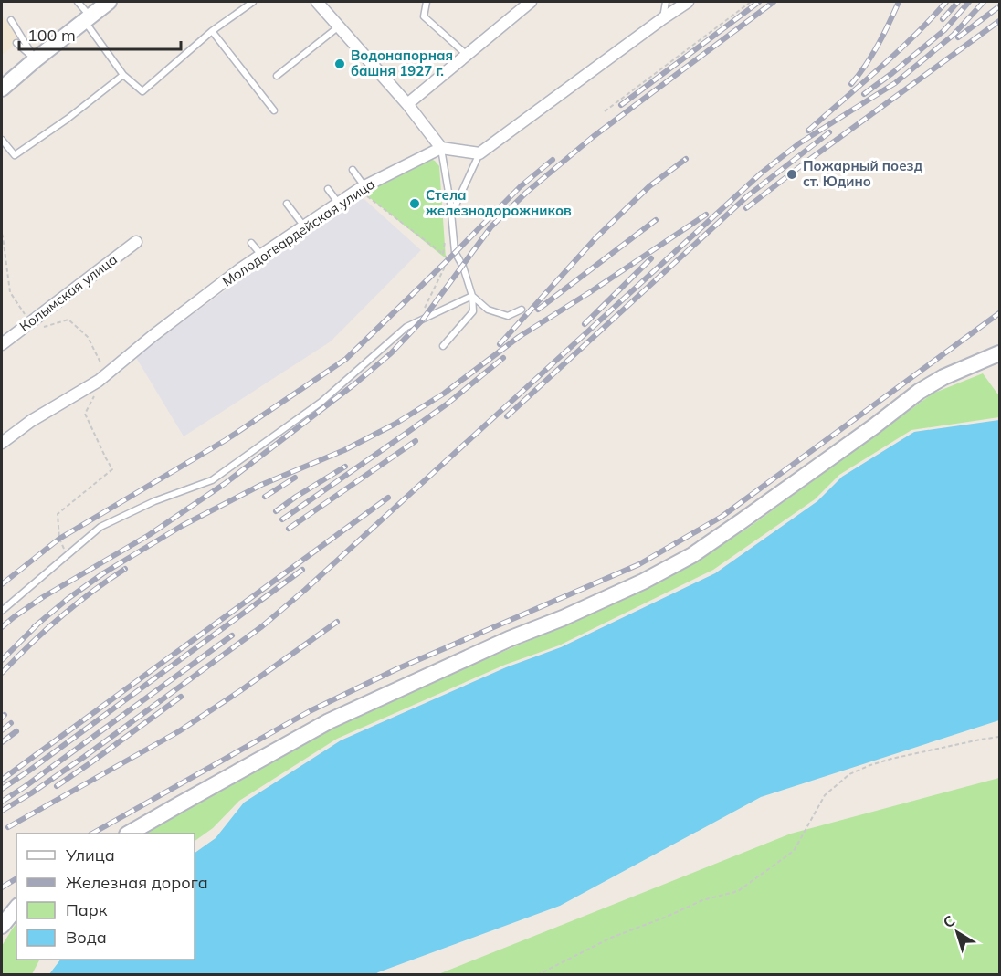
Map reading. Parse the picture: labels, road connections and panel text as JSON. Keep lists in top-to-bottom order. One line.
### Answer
{"streets":{"street":["Молодогвардейская улица","Колымская улица"]},"places":["Водонапорная башня 1927 г.","Пожарный поезд ст. Юдино","Стела железнодорожников"],"legend":["Улица","Железная дорога","Парк","Вода"],"scale_bar":"100 m","north":"top left"}
